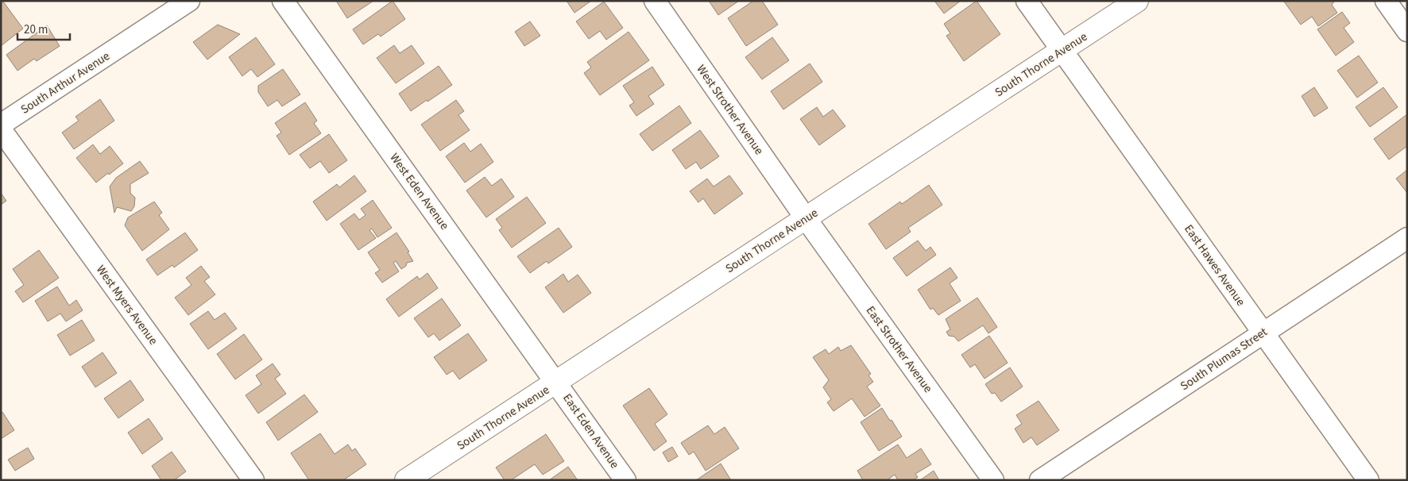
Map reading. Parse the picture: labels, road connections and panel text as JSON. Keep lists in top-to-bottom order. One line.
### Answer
{"streets":{"main road":["South Thorne Avenue"],"street":["South Arthur Avenue","West Strother Avenue","West Eden Avenue","East Hawes Avenue","West Myers Avenue","East Strother Avenue","South Plumas Street","East Eden Avenue"]},"crossings":[["South Thorne Avenue","West Strother Avenue"],["South Thorne Avenue","West Eden Avenue"],["South Thorne Avenue","East Hawes Avenue"],["South Thorne Avenue","East Strother Avenue"],["South Thorne Avenue","East Eden Avenue"],["West Strother Avenue","East Strother Avenue"],["West Eden Avenue","East Eden Avenue"],["East Hawes Avenue","South Plumas Street"]],"scale_bar":"20 m"}
